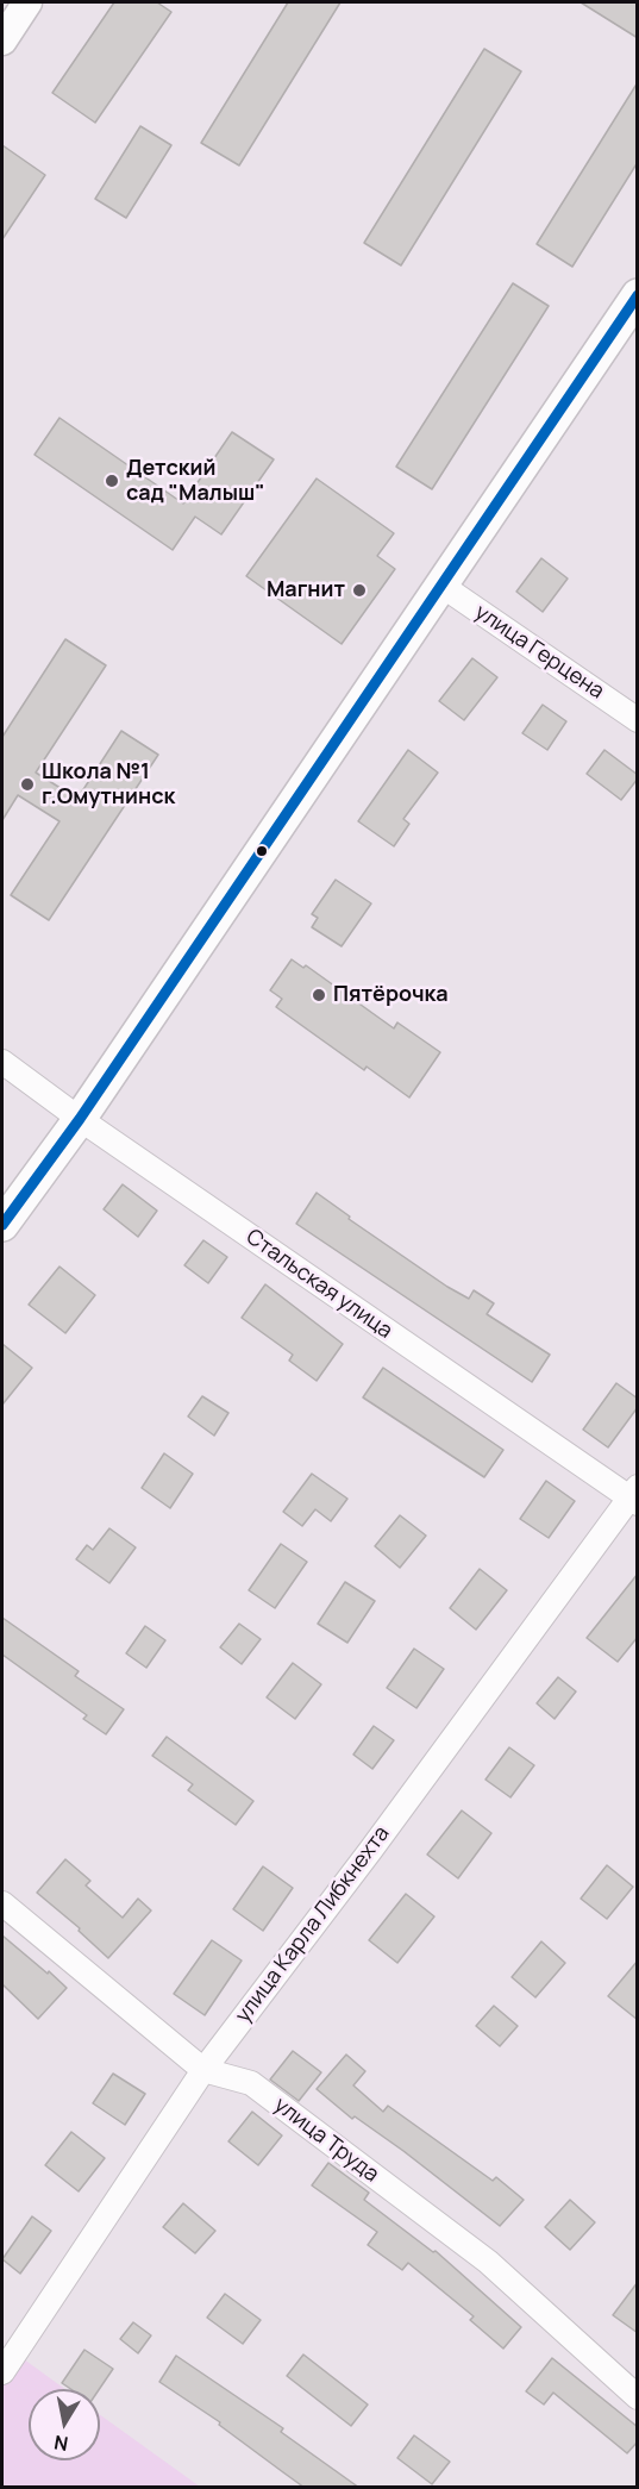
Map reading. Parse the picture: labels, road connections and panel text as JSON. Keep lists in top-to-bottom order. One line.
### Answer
{"streets":{"street":["улица Герцена","Стальская улица","улица Карла Либкнехта","улица Труда"]},"crossings":[["Стальская улица","улица Карла Либкнехта"],["улица Карла Либкнехта","улица Труда"]],"places":["Детский сад \"Малыш\"","Магнит","Школа №1 г.Омутнинск","Пятёрочка"],"north":"bottom"}
